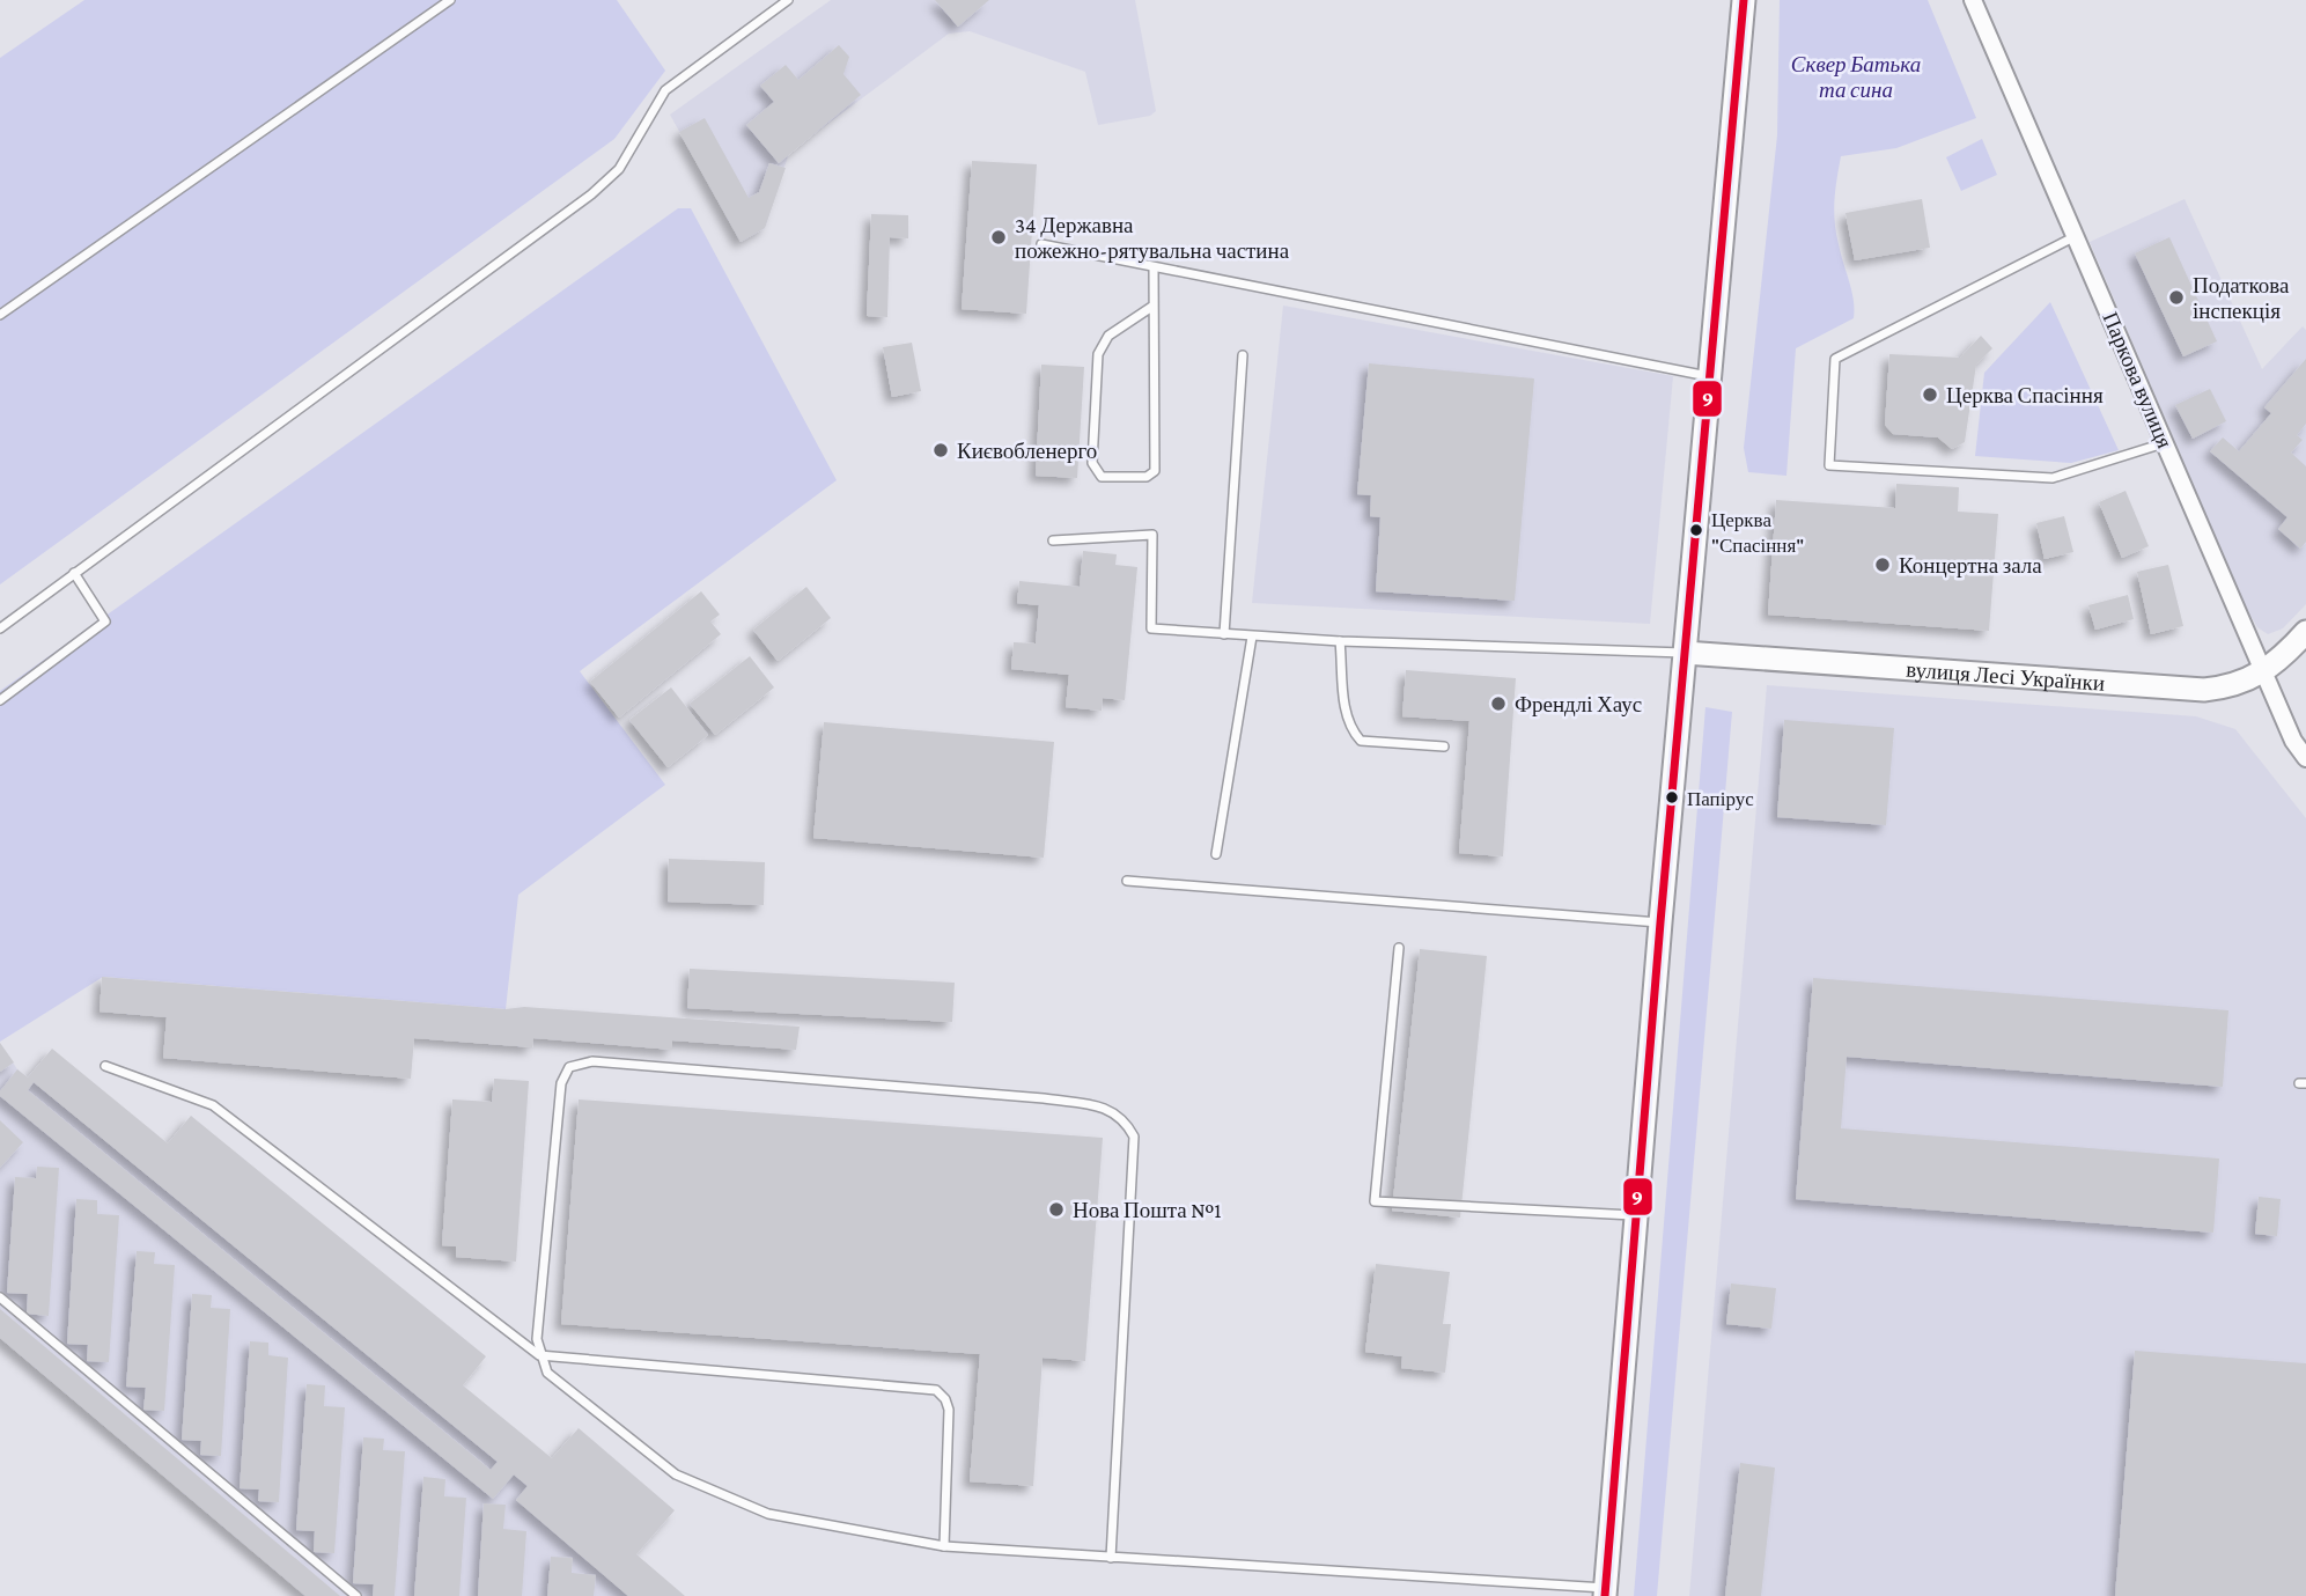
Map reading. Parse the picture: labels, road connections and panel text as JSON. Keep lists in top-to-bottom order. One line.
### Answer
{"streets":{"main road":["вулиця Лесі Українки"],"street":["Паркова вулиця"]},"crossings":[["Паркова вулиця","вулиця Лесі Українки"]],"parks":["Сквер Батька та сина"],"places":["34 Державна пожежно-рятувальна частина","Податкова інспекція","Церква Спасіння","Києвобленерго","Церква \"Спасіння\"","Концертна зала","Френдлі Хаус","Папірус","Нова Пошта №1"],"lines":["transit line 9"]}
